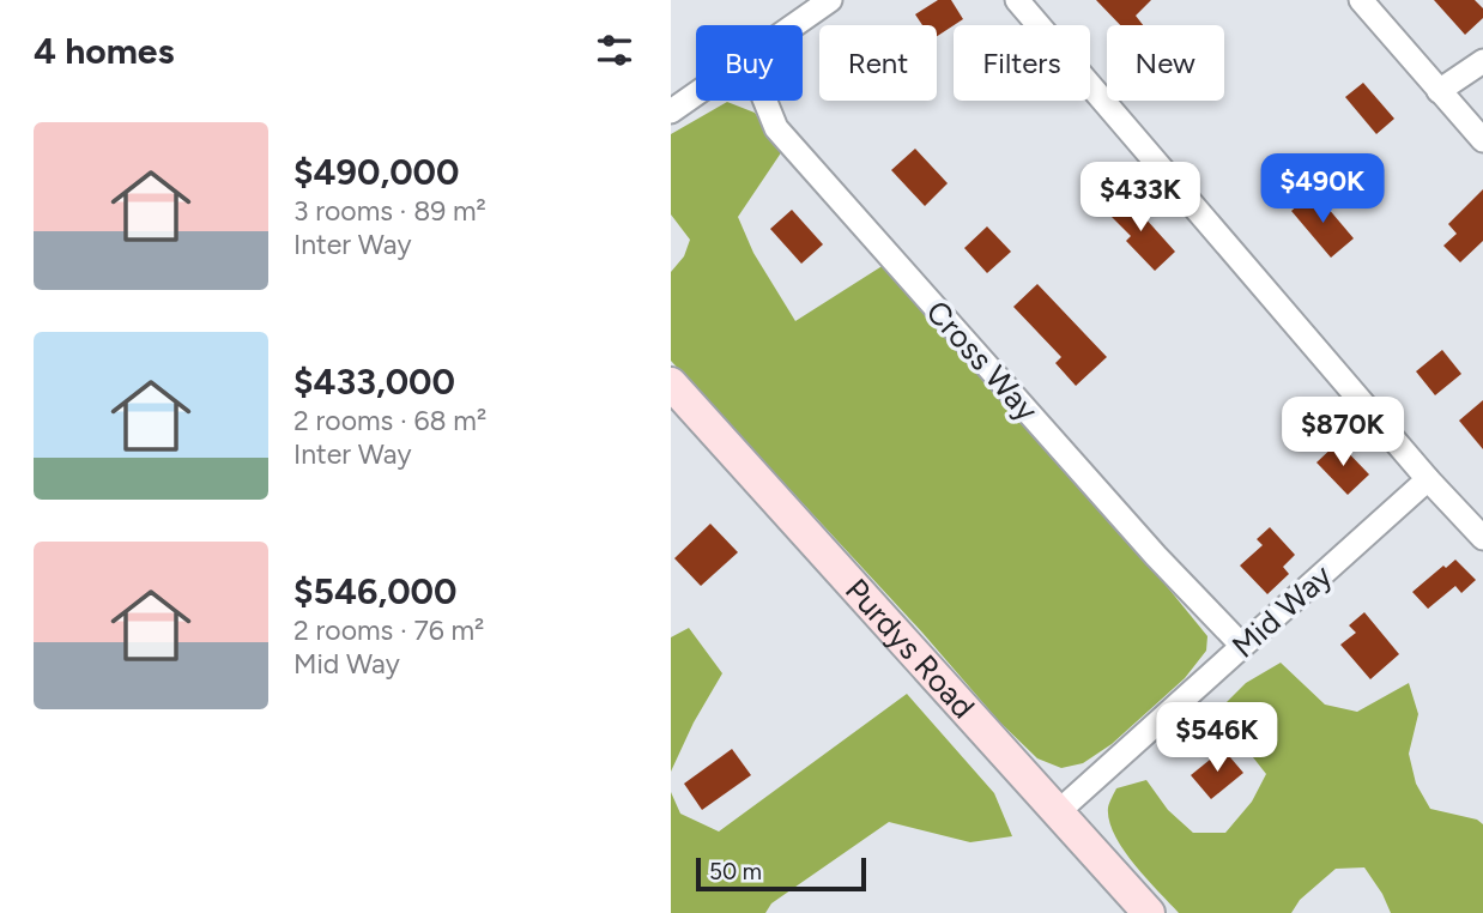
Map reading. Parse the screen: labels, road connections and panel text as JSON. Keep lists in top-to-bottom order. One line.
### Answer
{"streets":{"main road":["Purdys Road"],"street":["Cross Way","Mid Way"]},"crossings":[["Cross Way","Mid Way"],["Mid Way","Purdys Road"]],"scale_bar":"50 m","page":{"heading":"4 homes","chip":["Buy","Rent","Filters","New"],"list":[{"name":"$490,000","note":"3 rooms · 89 m² · Inter Way"},{"name":"$433,000","note":"2 rooms · 68 m² · Inter Way"},{"name":"$546,000","note":"2 rooms · 76 m² · Mid Way"}],"price":["$490K","$433K","$870K","$546K"],"scale":"50 m"}}
